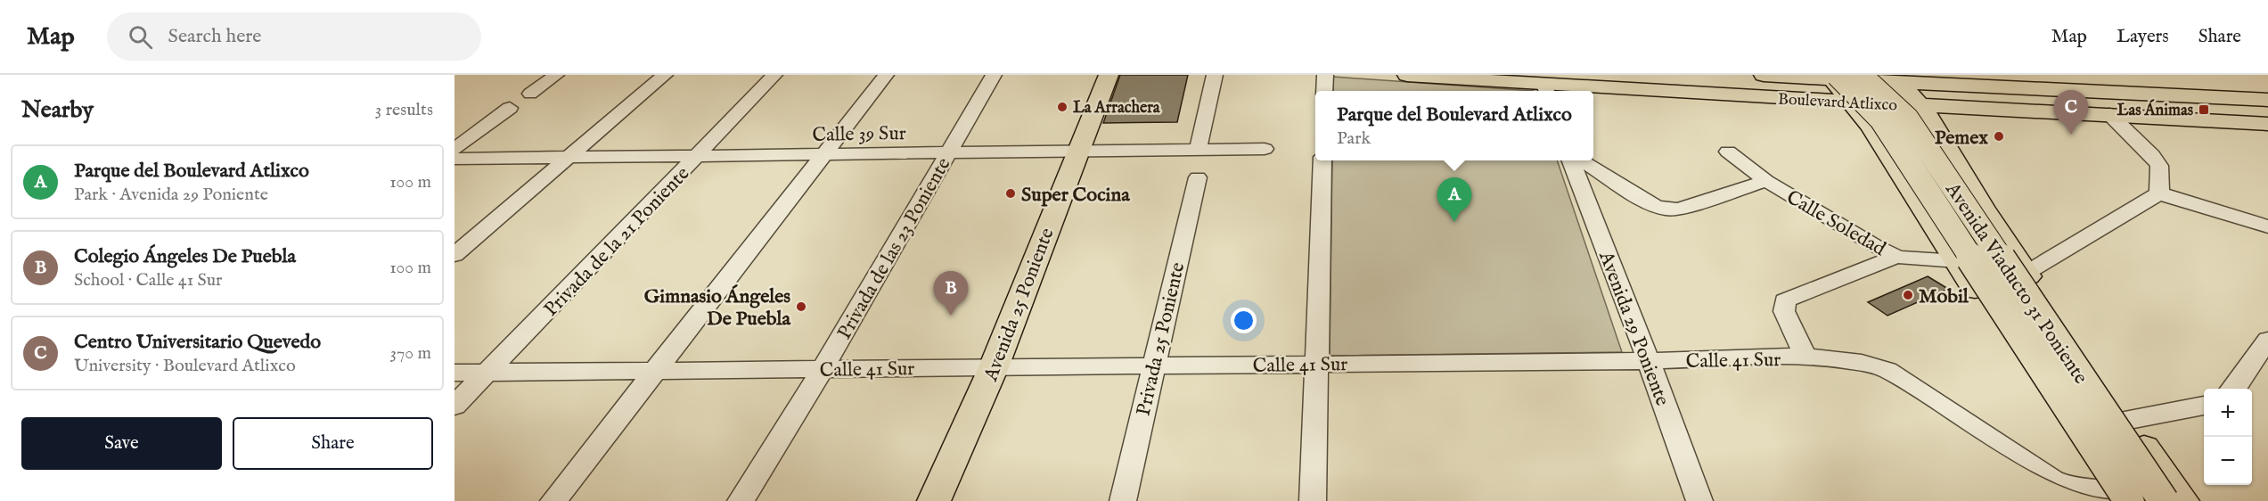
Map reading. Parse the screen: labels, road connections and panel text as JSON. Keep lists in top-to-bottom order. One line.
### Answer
{"streets":{"main road":["Boulevard Atlixco","Avenida Viaducto 31 Poniente","Avenida 25 Poniente"],"street":["Calle 39 Sur","Calle Soledad","Privada de la 21 Poniente","Privada de las 23 Poniente","Avenida 29 Poniente","Privada 25 Poniente","Calle 41 Sur"]},"crossings":[["Boulevard Atlixco","Avenida Viaducto 31 Poniente"],["Calle 39 Sur","Privada de la 21 Poniente"],["Calle 39 Sur","Privada de las 23 Poniente"],["Calle 39 Sur","Avenida 25 Poniente"],["Privada de la 21 Poniente","Calle 41 Sur"],["Privada de las 23 Poniente","Calle 41 Sur"],["Avenida Viaducto 31 Poniente","Calle 41 Sur"],["Avenida 25 Poniente","Calle 41 Sur"],["Avenida 29 Poniente","Calle 41 Sur"],["Privada 25 Poniente","Calle 41 Sur"]],"places":{"other":["La Arrachera","Pemex","Super Cocina","Mobil","Gimnasio Ángeles De Puebla"],"transit":["Las Ánimas"]},"page":{"header":"Map","search":"Search here","nav":["Map","Layers","Share"],"heading":["Nearby","3 results"],"pins":["C","A","B"],"popup":["Parque del Boulevard Atlixco","Park"],"list":[{"mark":"A","name":"Parque del Boulevard Atlixco","note":"Park · Avenida 29 Poniente","value":"100 m"},{"mark":"B","name":"Colegio Ángeles De Puebla","note":"School · Calle 41 Sur","value":"100 m"},{"mark":"C","name":"Centro Universitario Quevedo","note":"University · Boulevard Atlixco","value":"370 m"}],"map_buttons":["+","−"],"buttons":["Save","Share"]}}
